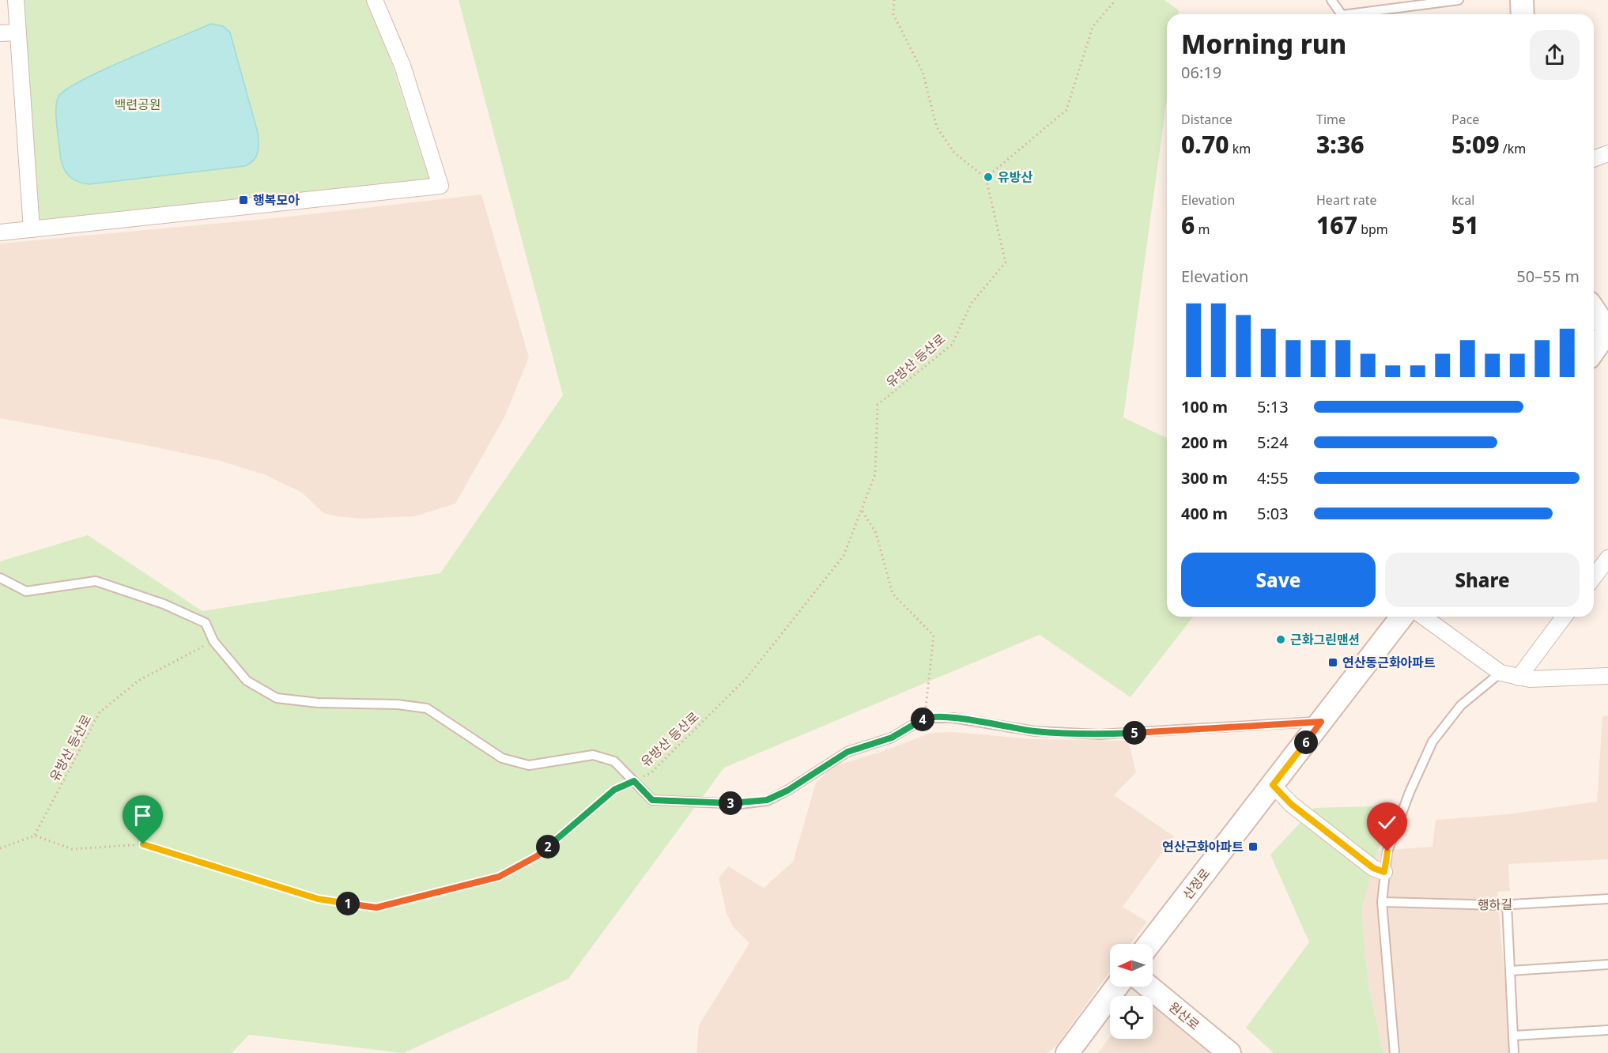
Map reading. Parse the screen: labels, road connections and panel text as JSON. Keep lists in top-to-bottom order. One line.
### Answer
{"streets":{"street":["산정로","원산로"],"lane":["행하길"],"path":["유방산 등산로"]},"parks":["백련공원"],"places":{"other":["유방산","근화그린맨션"],"transit":["행복모아","연산동근화아파트","연산근화아파트"]},"north":"left","page":{"heading":["Morning run","06:19"],"stats":[["Distance","0.70 km"],["Time","3:36"],["Pace","5:09 /km"],["Elevation","6 m"],["Heart rate","167 bpm"],["kcal","51"]],"chart":["Elevation","50–55 m"],"list":[{"name":"100 m","note":"5:13"},{"name":"200 m","note":"5:24"},{"name":"300 m","note":"4:55"},{"name":"400 m","note":"5:03"}],"buttons":["Save","Share"],"pins":["4","5","6","3","2","1"]}}
